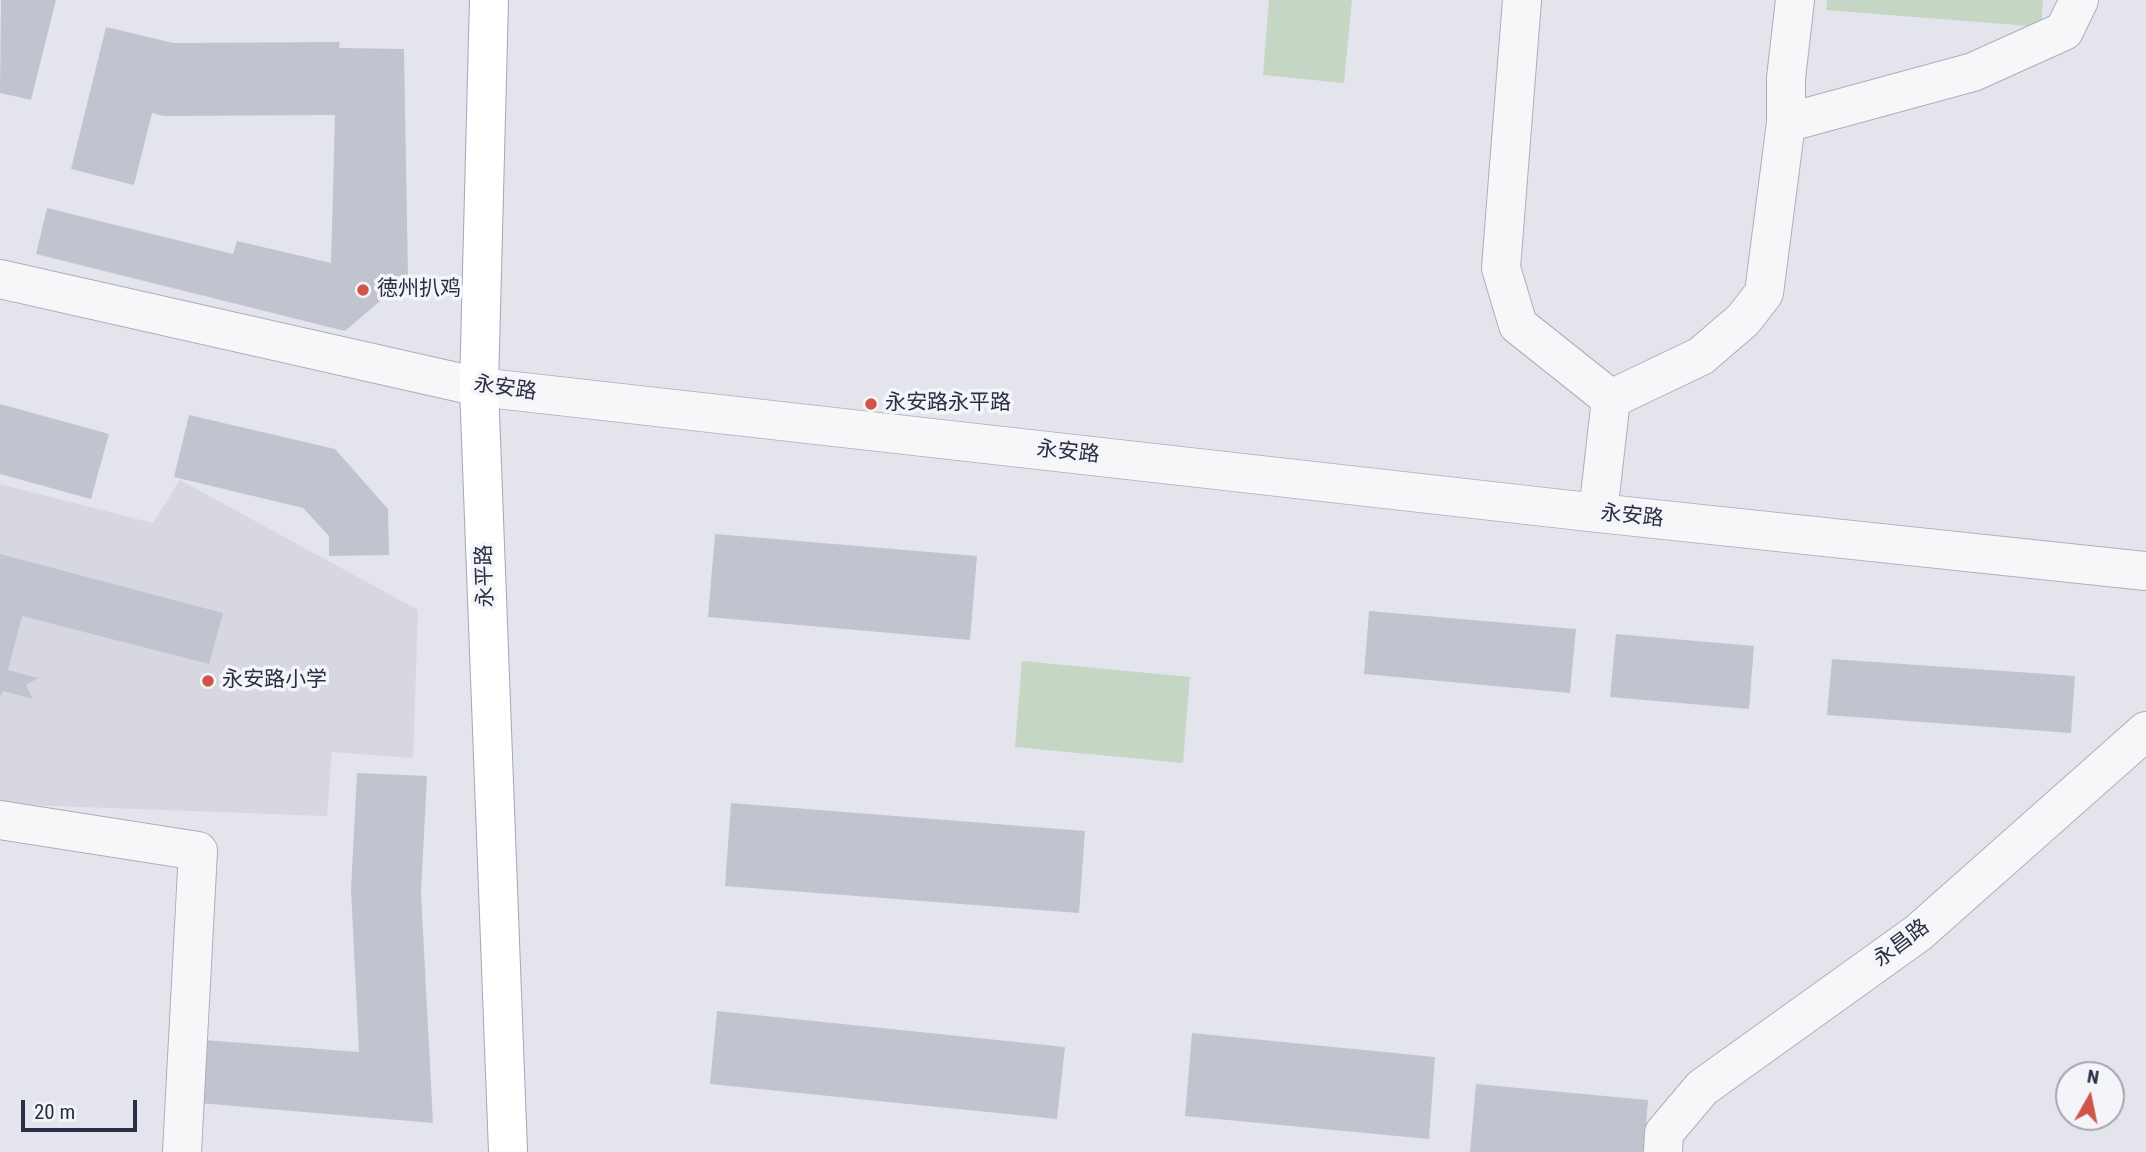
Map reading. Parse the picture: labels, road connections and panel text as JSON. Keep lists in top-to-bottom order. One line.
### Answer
{"streets":{"main road":["永平路"],"street":["永安路","永昌路"]},"crossings":[["永安路","永平路"]],"places":["徳州扒鸡","永安路永平路","永安路小学"],"scale_bar":"20 m","north":"top"}
